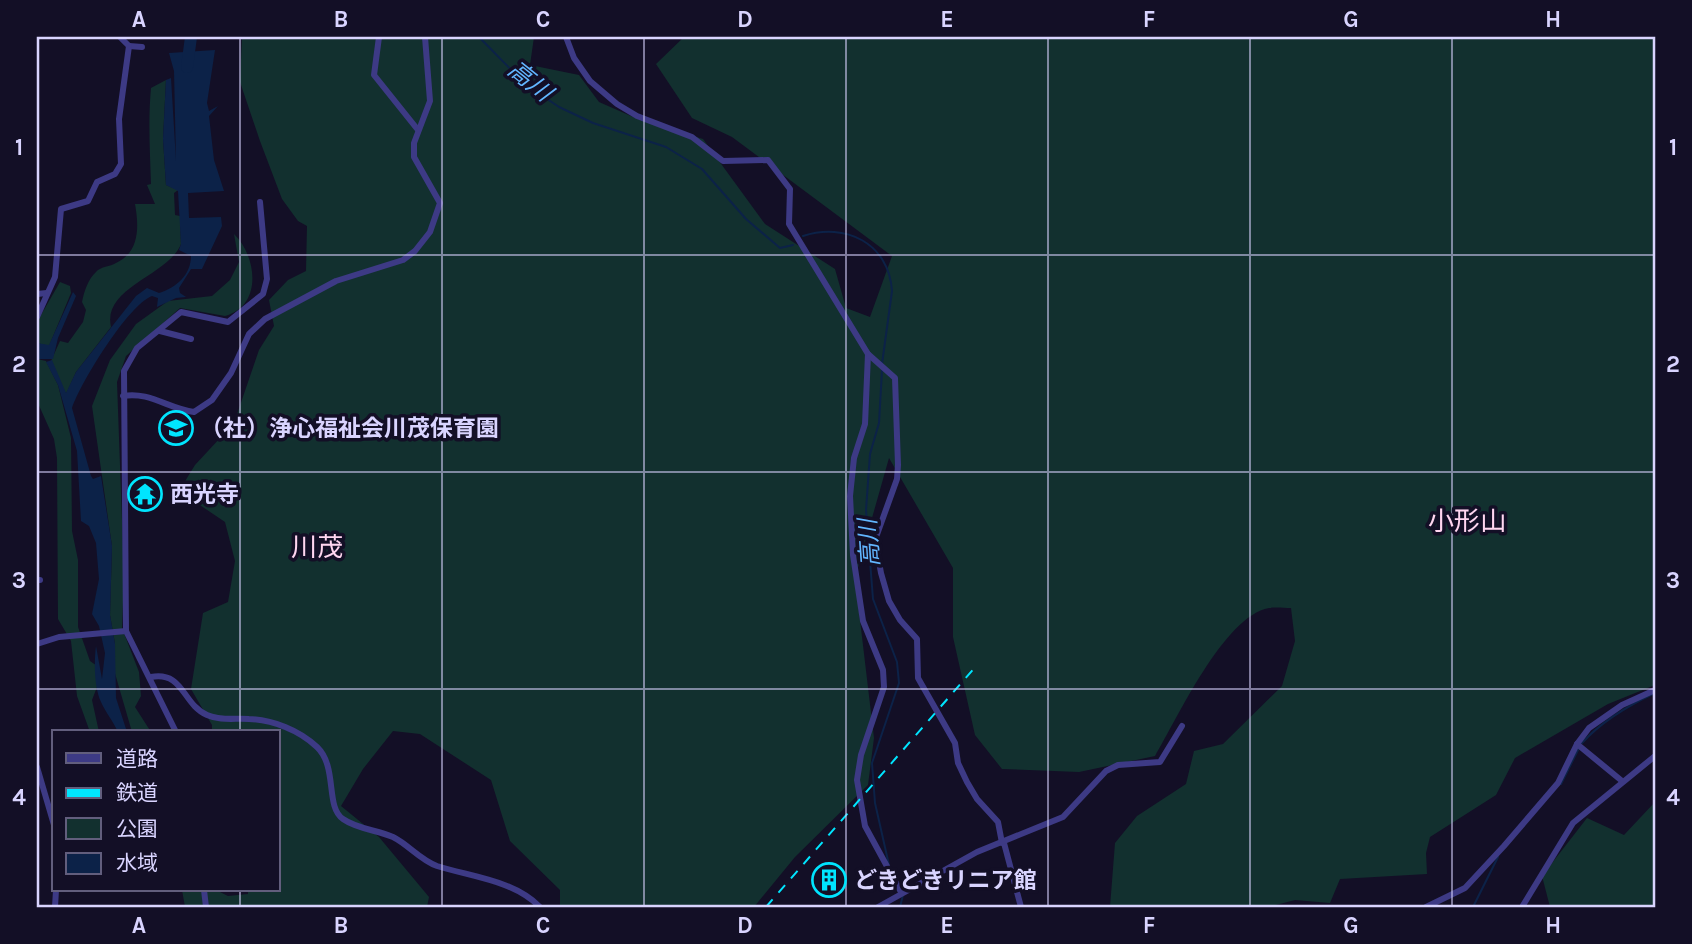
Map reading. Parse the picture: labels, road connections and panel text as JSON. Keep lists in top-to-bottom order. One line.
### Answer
{"districts":["小形山","川茂"],"water":["高川"],"places":{"school or university":["（社）浄心福祉会川茂保育園"],"temple":["西光寺"],"building":["どきどきリニア館"]},"legend":["道路","鉄道","公園","水域"],"grid":{"columns":["A","B","C","D","E","F","G","H"],"rows":["1","2","3","4"]}}
